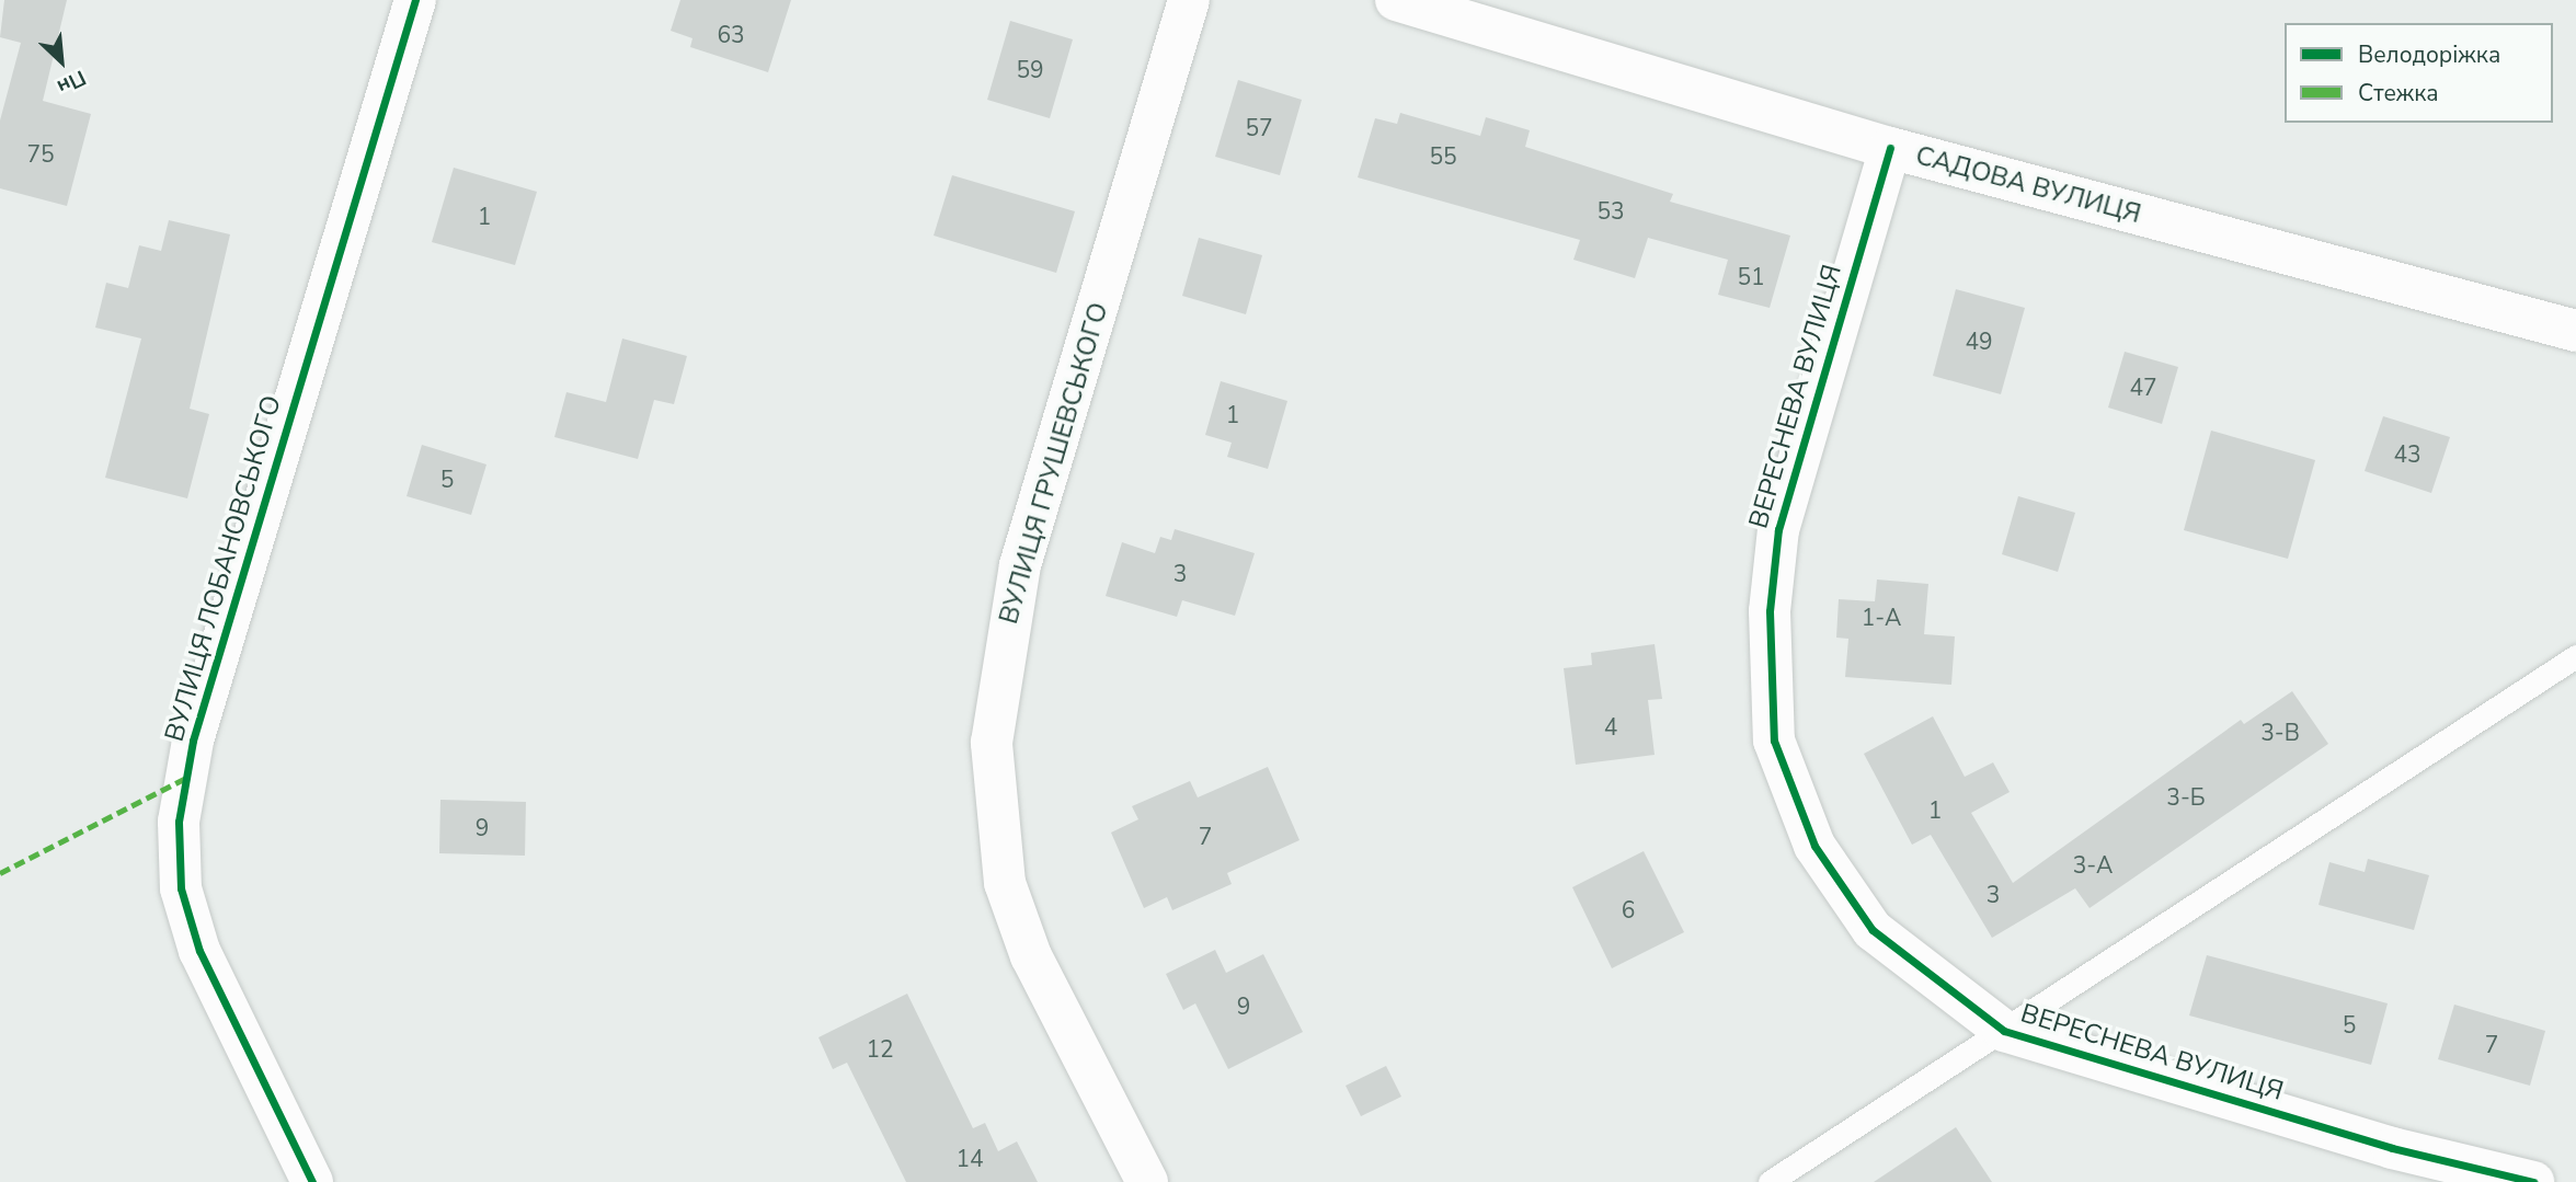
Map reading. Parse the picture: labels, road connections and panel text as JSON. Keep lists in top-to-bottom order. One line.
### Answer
{"streets":{"street":["САДОВА ВУЛИЦЯ","ВЕРЕСНЕВА ВУЛИЦЯ","ВУЛИЦЯ ГРУШЕВСЬКОГО","ВУЛИЦЯ ЛОБАНОВСЬКОГО"]},"crossings":[["САДОВА ВУЛИЦЯ","ВЕРЕСНЕВА ВУЛИЦЯ"]],"house_numbers":["63","59","57","75","55","53","1","51","49","47","1","43","5","3","1-А","4","3-В","3-Б","1","9","7","3-А","3","6","9","5","7","12","14"],"legend":["Велодоріжка","Стежка"],"north":"bottom right"}
